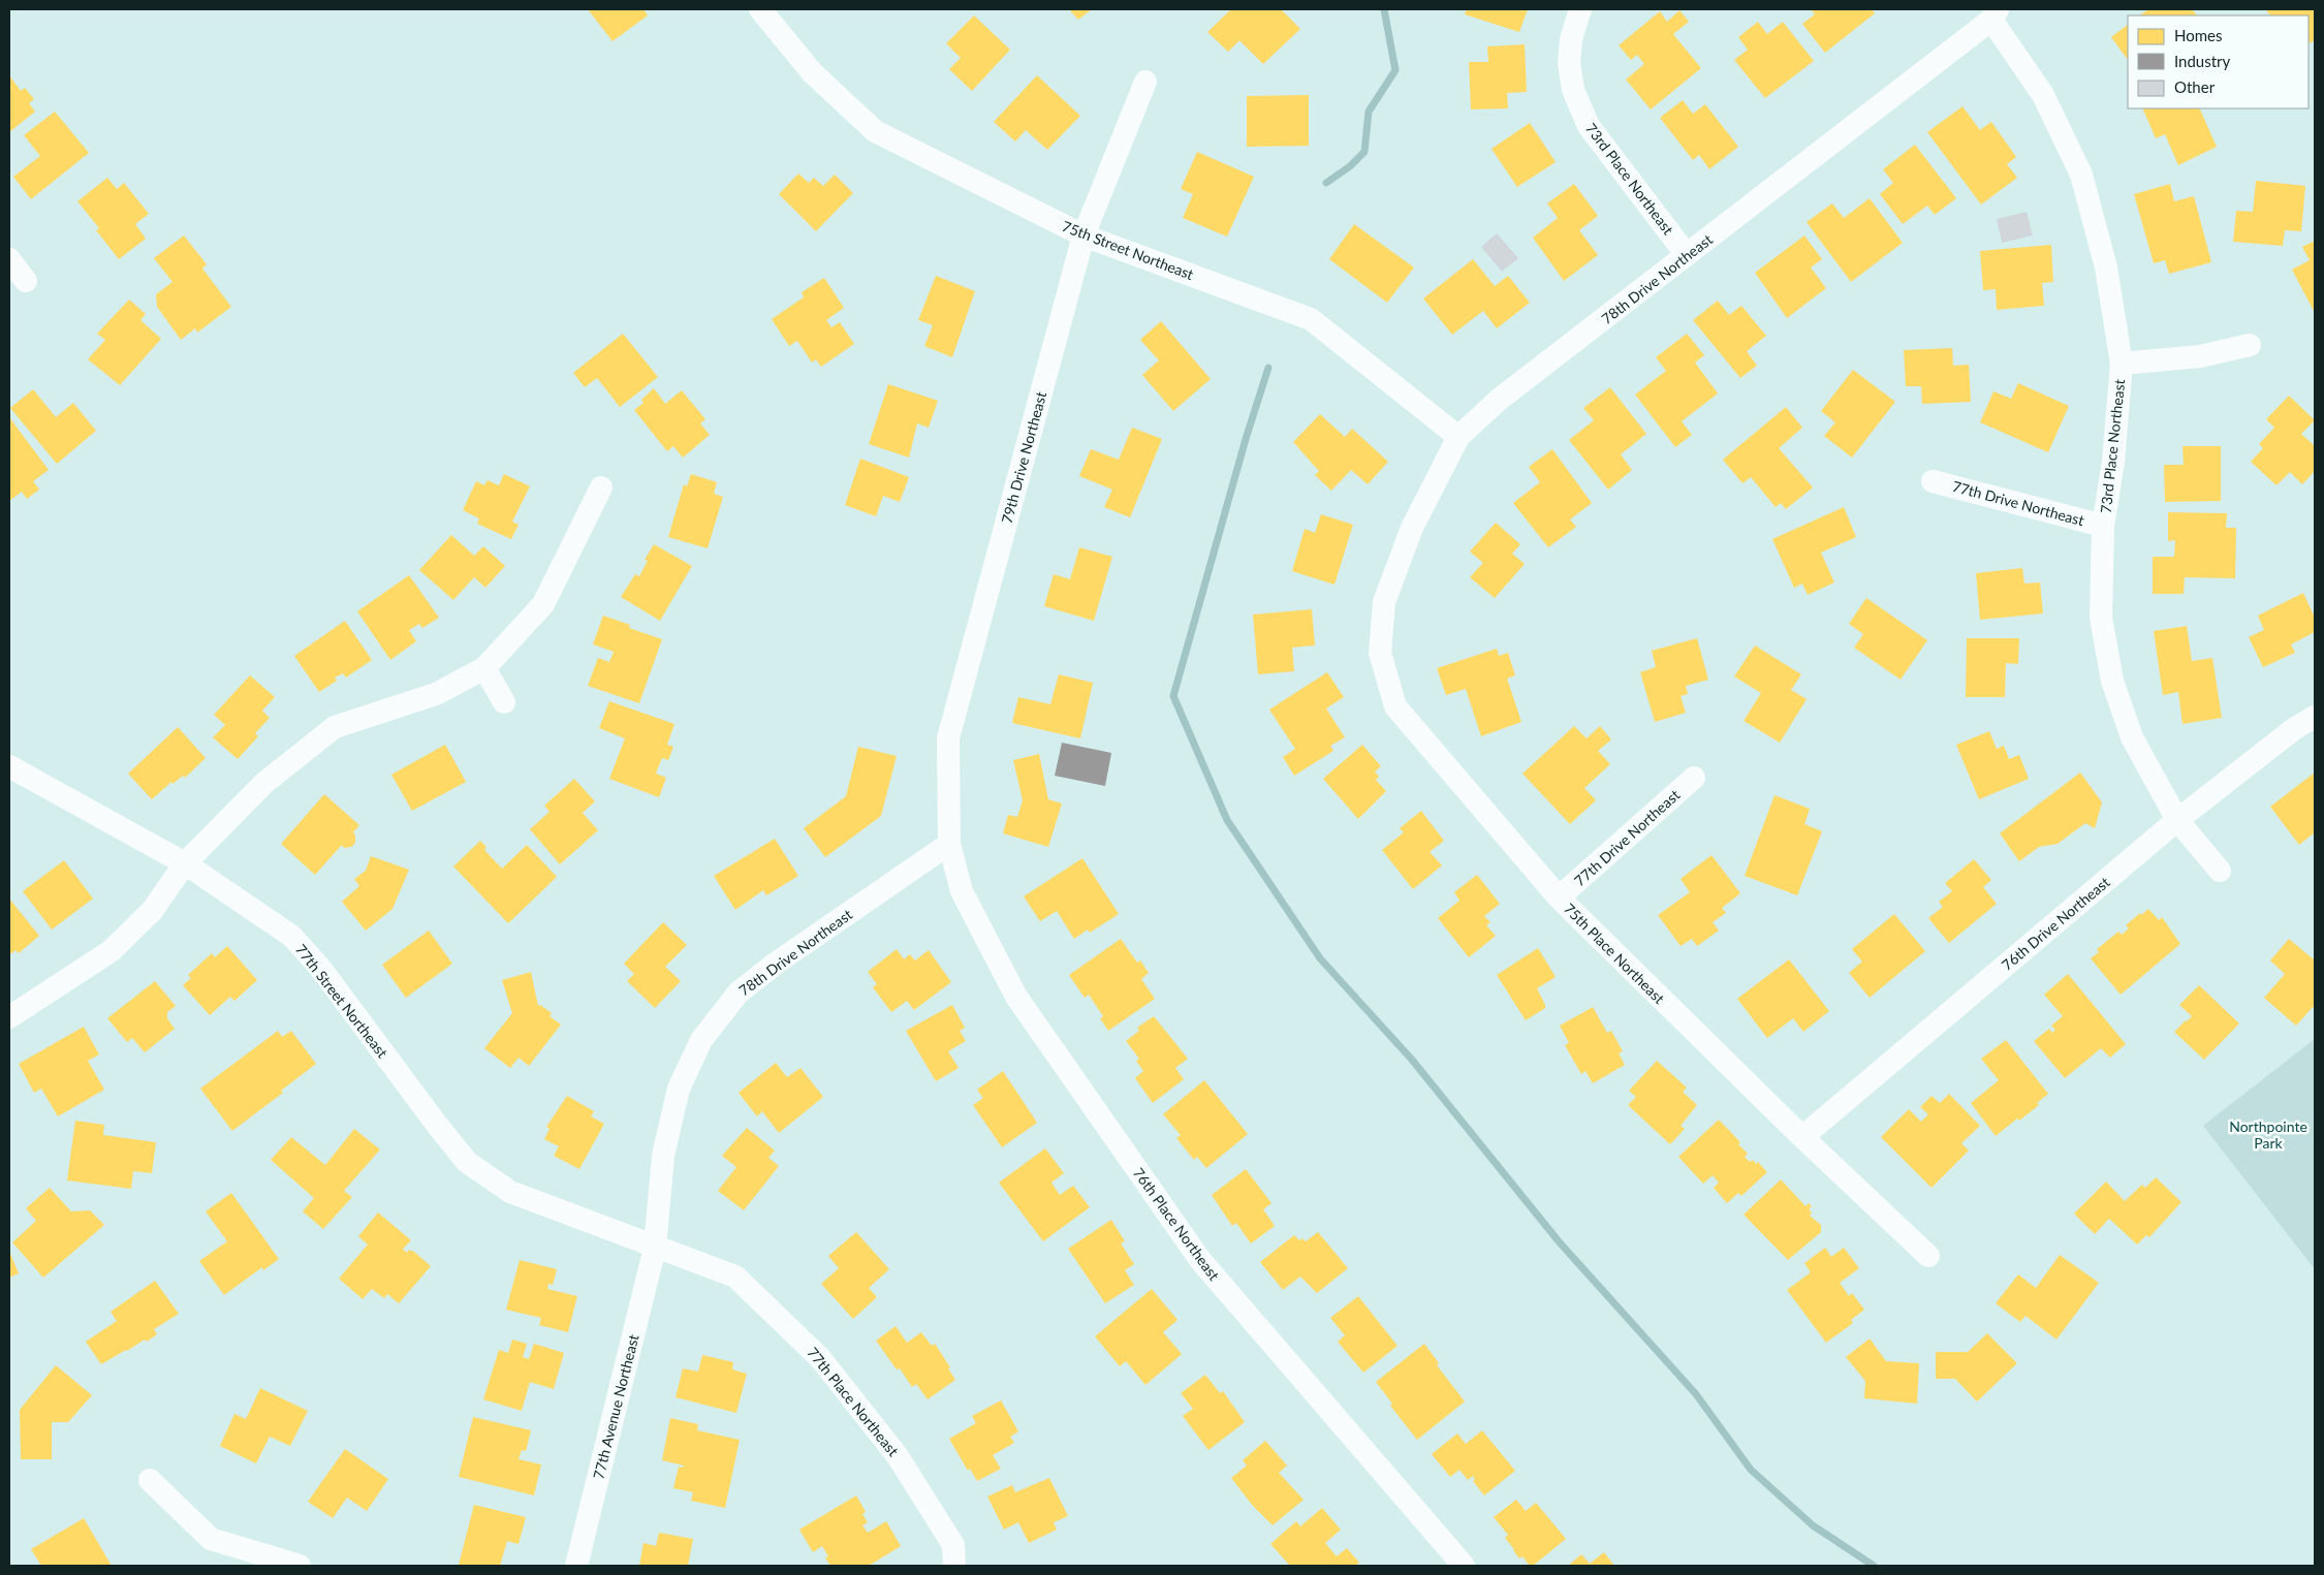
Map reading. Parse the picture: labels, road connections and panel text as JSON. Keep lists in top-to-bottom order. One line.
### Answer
{"streets":{"street":["73rd Place Northeast","75th Street Northeast","78th Drive Northeast","79th Drive Northeast","77th Drive Northeast","76th Drive Northeast","75th Place Northeast","77th Street Northeast","76th Place Northeast","77th Place Northeast","77th Avenue Northeast"]},"crossings":[["73rd Place Northeast","78th Drive Northeast"],["73rd Place Northeast","77th Drive Northeast"],["73rd Place Northeast","76th Drive Northeast"],["75th Street Northeast","78th Drive Northeast"],["75th Street Northeast","79th Drive Northeast"],["78th Drive Northeast","79th Drive Northeast"],["78th Drive Northeast","75th Place Northeast"],["78th Drive Northeast","77th Street Northeast"],["78th Drive Northeast","76th Place Northeast"],["78th Drive Northeast","77th Place Northeast"],["78th Drive Northeast","77th Avenue Northeast"],["79th Drive Northeast","76th Place Northeast"],["77th Drive Northeast","75th Place Northeast"],["76th Drive Northeast","75th Place Northeast"],["77th Street Northeast","77th Place Northeast"],["77th Street Northeast","77th Avenue Northeast"],["77th Place Northeast","77th Avenue Northeast"]],"parks":["Northpointe Park"],"legend":["Homes","Industry","Other"]}
